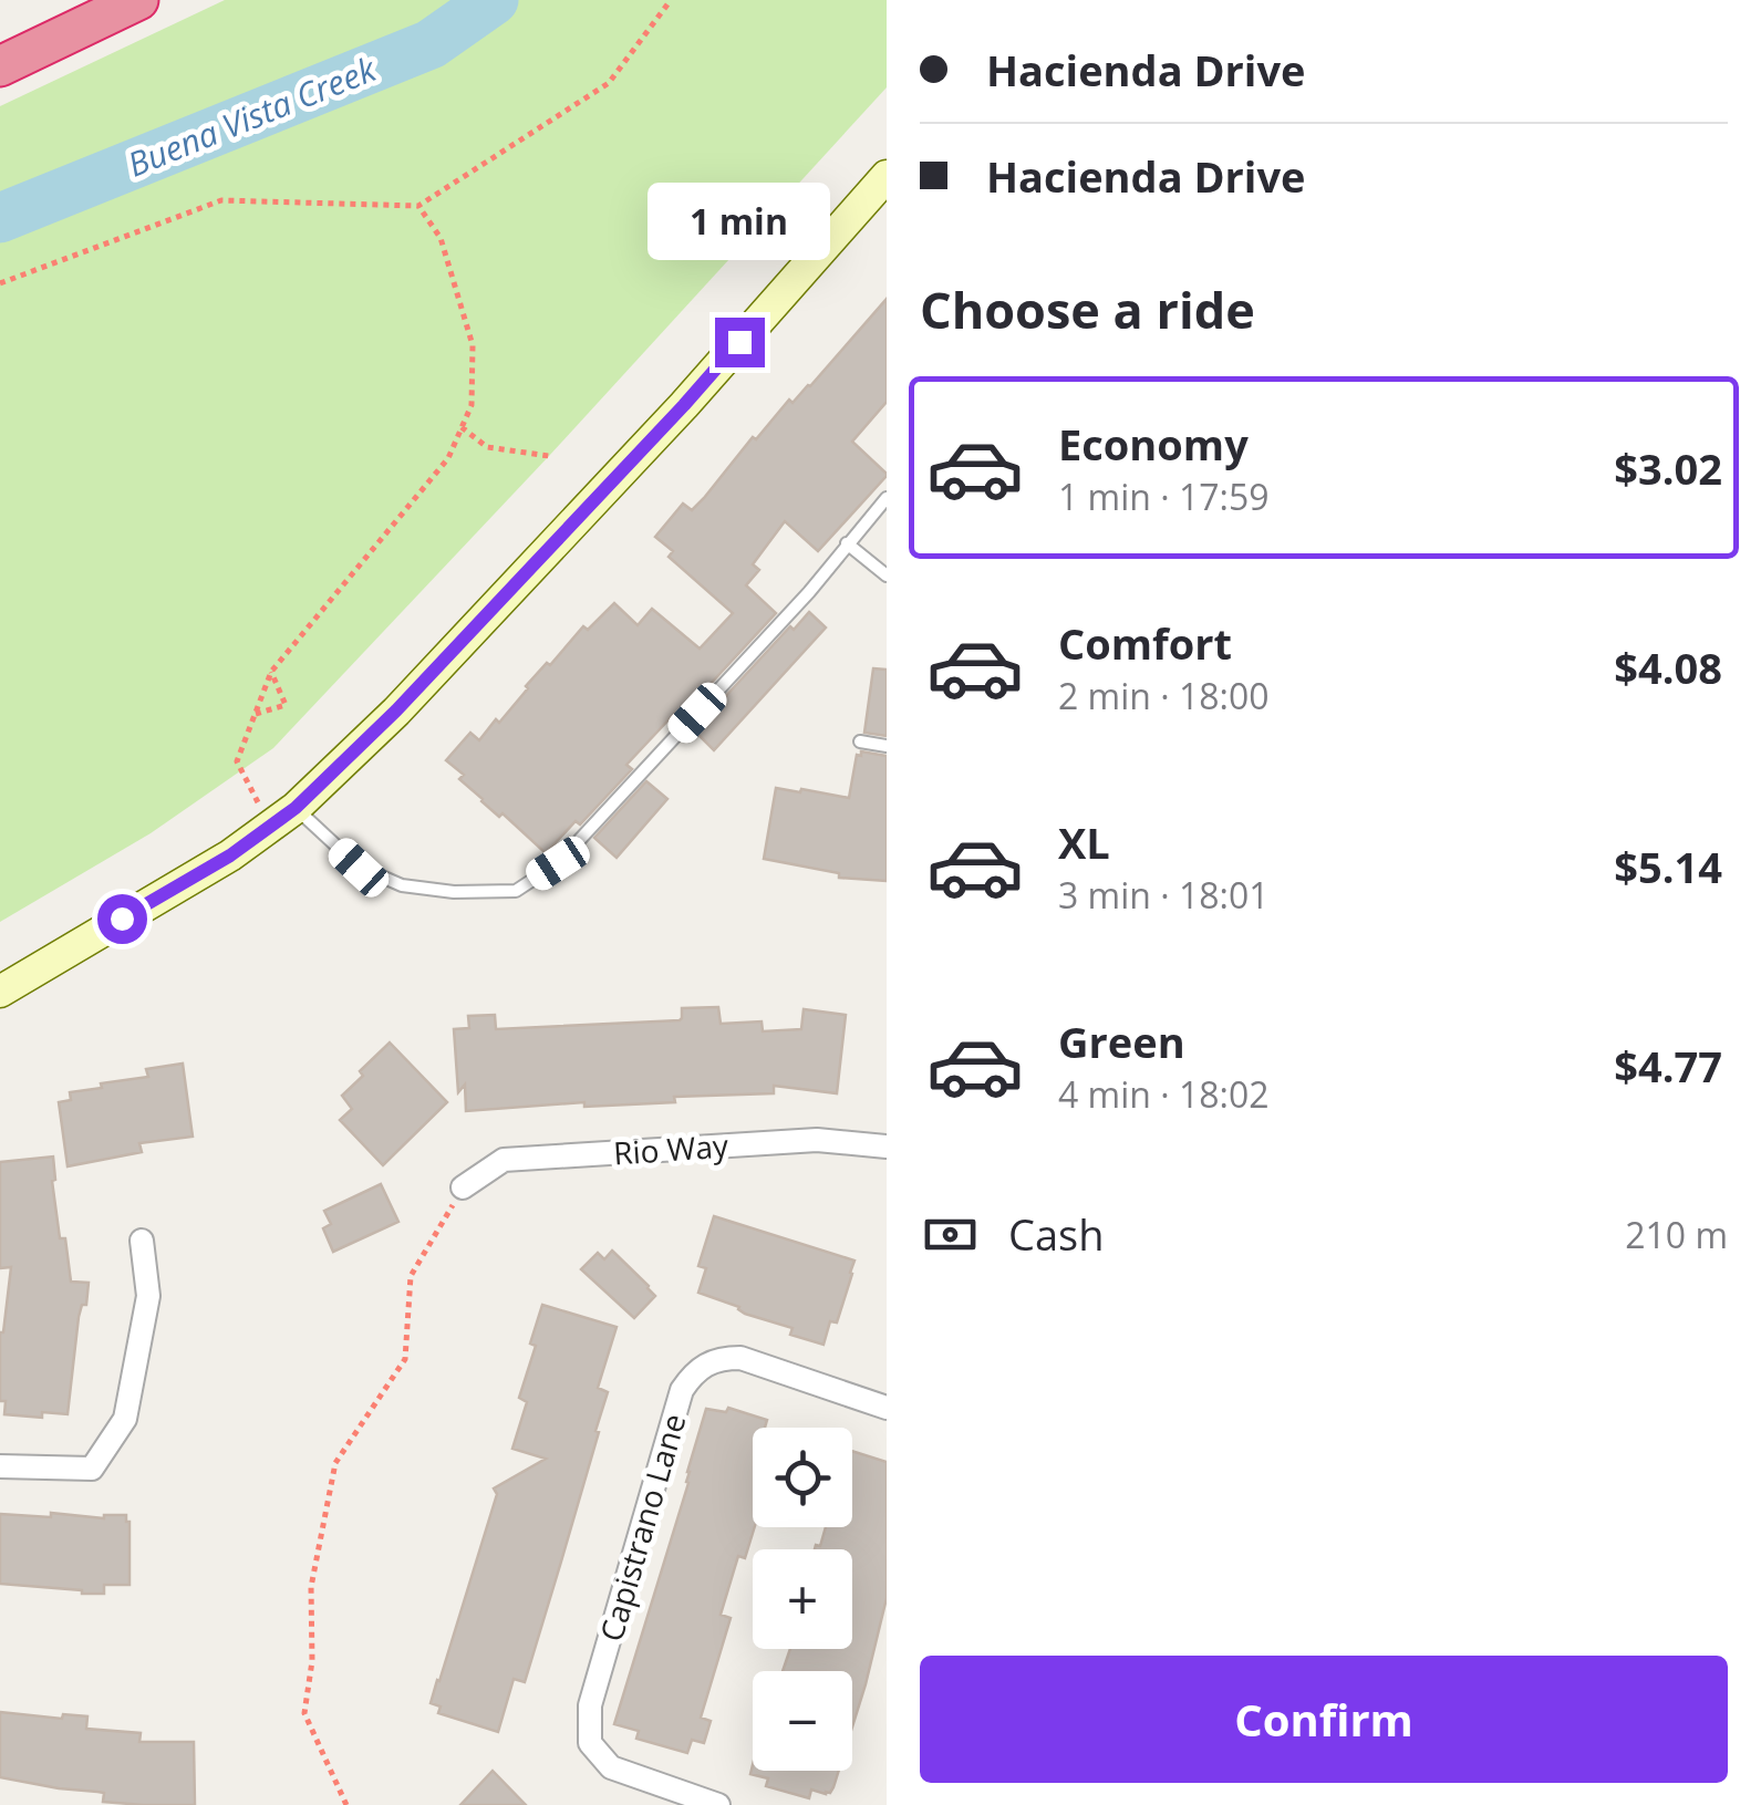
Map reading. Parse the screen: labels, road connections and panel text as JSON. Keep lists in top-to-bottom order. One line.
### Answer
{"streets":{"street":["Rio Way","Capistrano Lane"]},"water":["Buena Vista Creek"],"page":{"banner":["Hacienda Drive","Hacienda Drive"],"bubble":"1 min","heading":"Choose a ride","list":[{"name":"Economy","note":"1 min · 17:59","value":"$3.02"},{"name":"Comfort","note":"2 min · 18:00","value":"$4.08"},{"name":"XL","note":"3 min · 18:01","value":"$5.14"},{"name":"Green","note":"4 min · 18:02","value":"$4.77"}],"pay":["Cash","210 m"],"map_buttons":["+","−"],"buttons":"Confirm"}}
